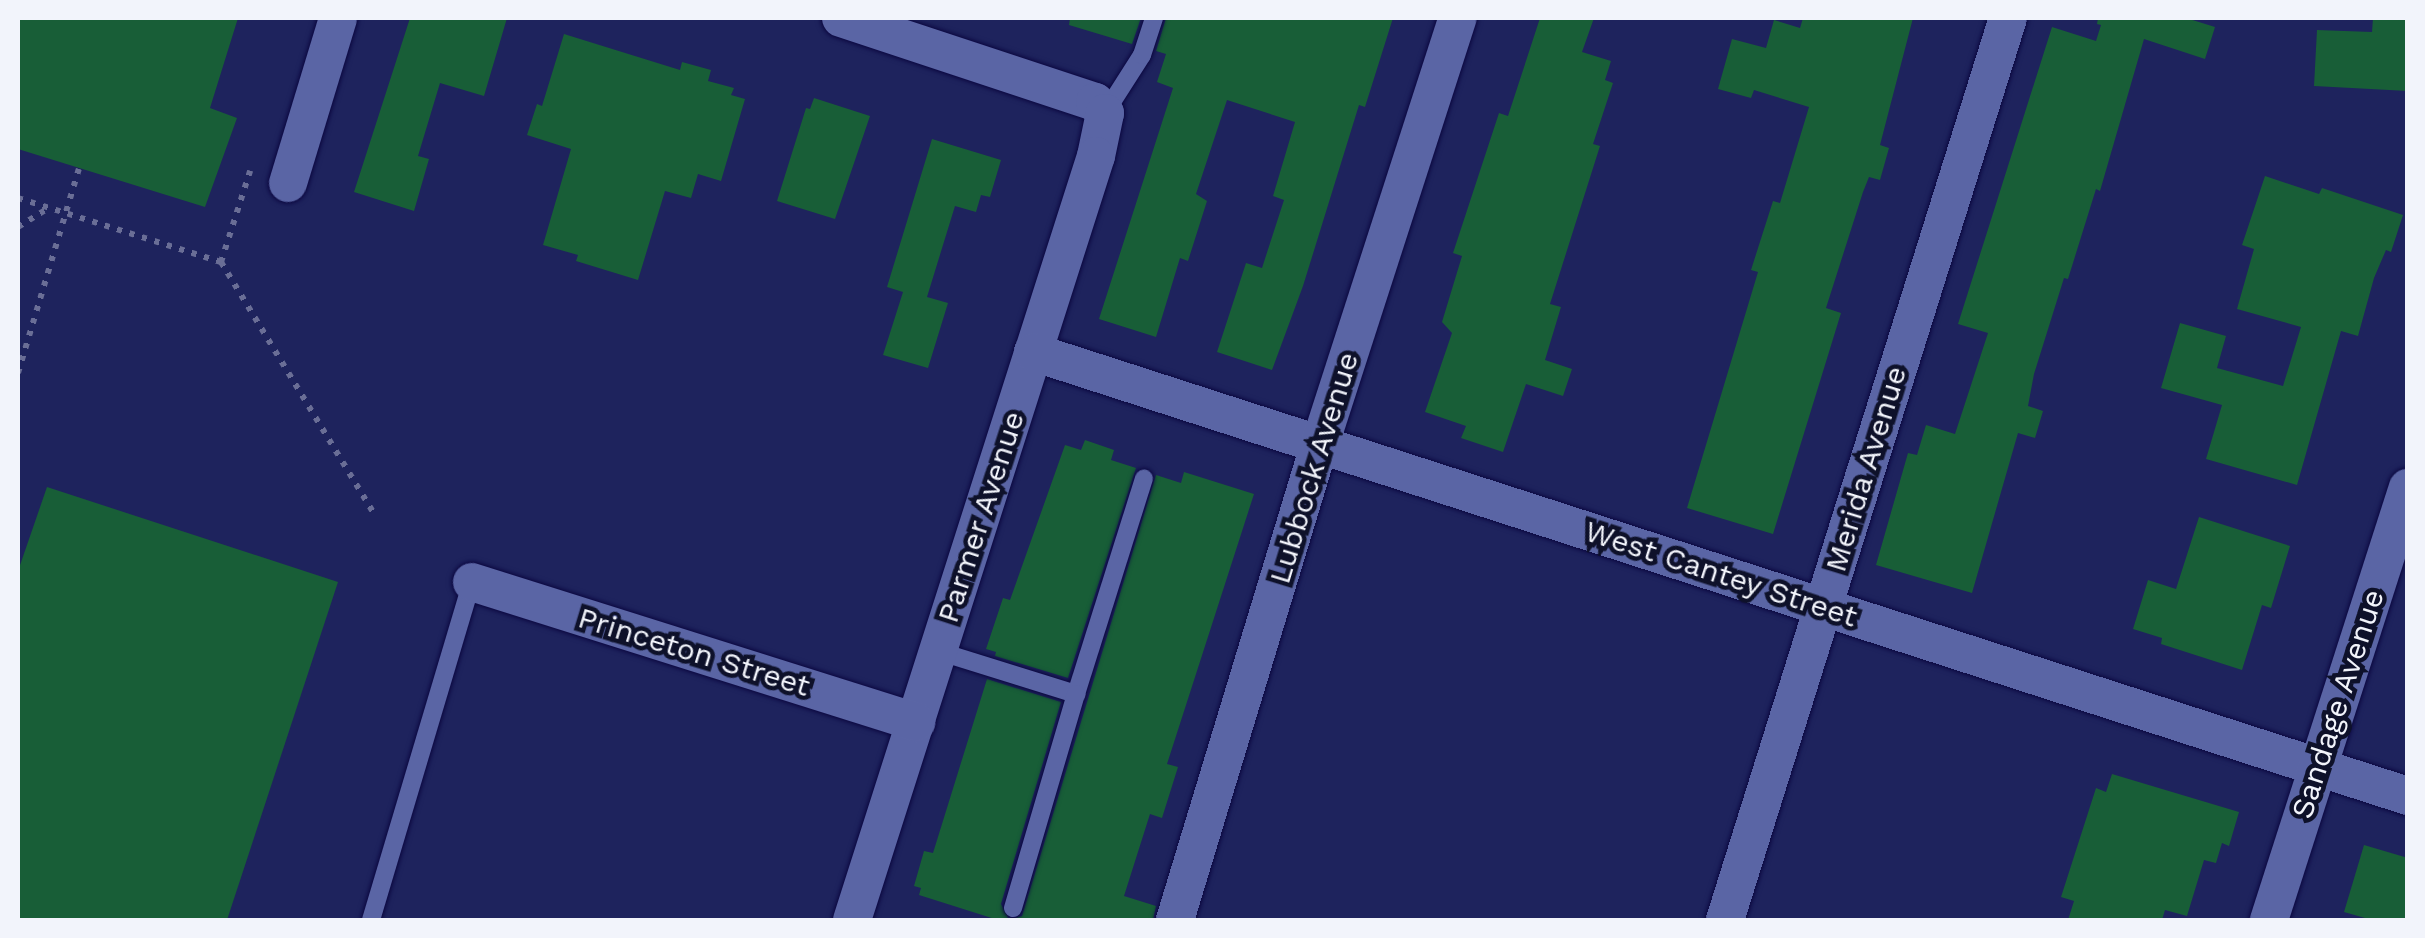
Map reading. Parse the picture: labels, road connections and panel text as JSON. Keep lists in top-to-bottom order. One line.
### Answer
{"streets":{"street":["Lubbock Avenue","Merida Avenue","Parmer Avenue","West Cantey Street","Princeton Street","Sandage Avenue"]},"crossings":[["Lubbock Avenue","West Cantey Street"],["Merida Avenue","West Cantey Street"],["Parmer Avenue","West Cantey Street"],["Parmer Avenue","Princeton Street"],["West Cantey Street","Sandage Avenue"]]}
